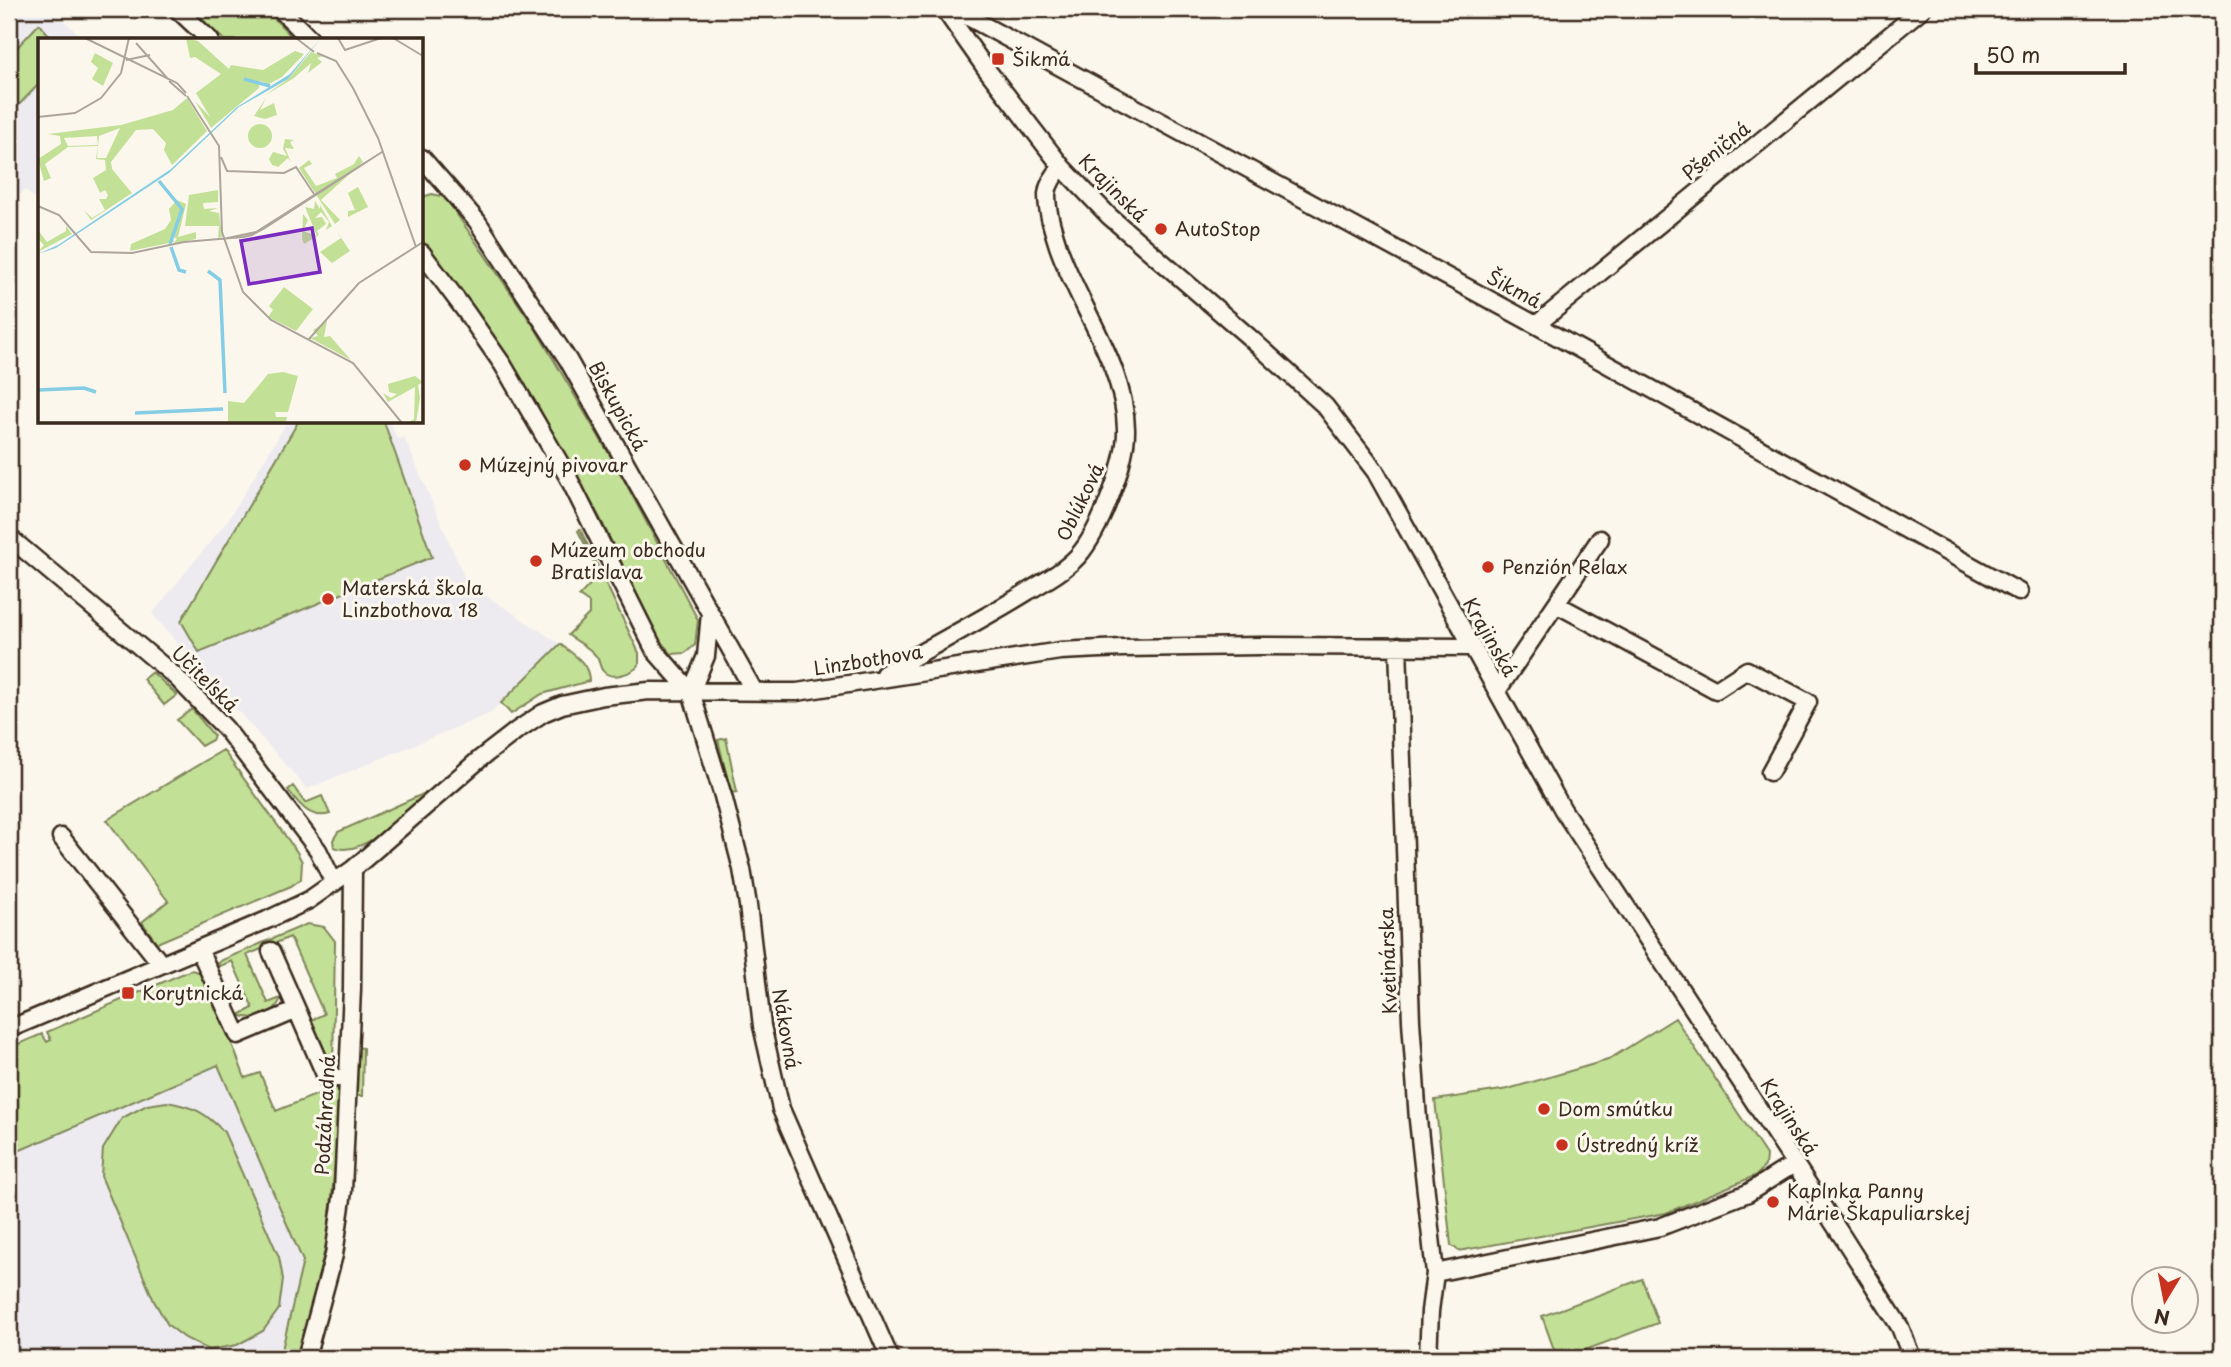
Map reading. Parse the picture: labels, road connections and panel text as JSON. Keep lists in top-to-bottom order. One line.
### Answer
{"streets":{"street":["Pšeničná","Krajinská","Šikmá","Biskupická","Oblúková","Linzbothova","Učiteľská","Kvetinárska","Nákovná","Podzáhradná"]},"crossings":[["Pšeničná","Šikmá"],["Krajinská","Šikmá"],["Krajinská","Oblúková"],["Krajinská","Linzbothova"],["Biskupická","Linzbothova"],["Oblúková","Linzbothova"],["Linzbothova","Učiteľská"],["Linzbothova","Kvetinárska"],["Linzbothova","Nákovná"],["Linzbothova","Podzáhradná"]],"places":{"transit":["Šikmá","Korytnická"],"other":["AutoStop","Múzejný pivovar","Múzeum obchodu Bratislava","Penzión Relax","Materská škola Linzbothova 18","Dom smútku","Ústredný kríž","Kaplnka Panny Márie Škapuliarskej"]},"scale_bar":"50 m","north":"bottom"}
